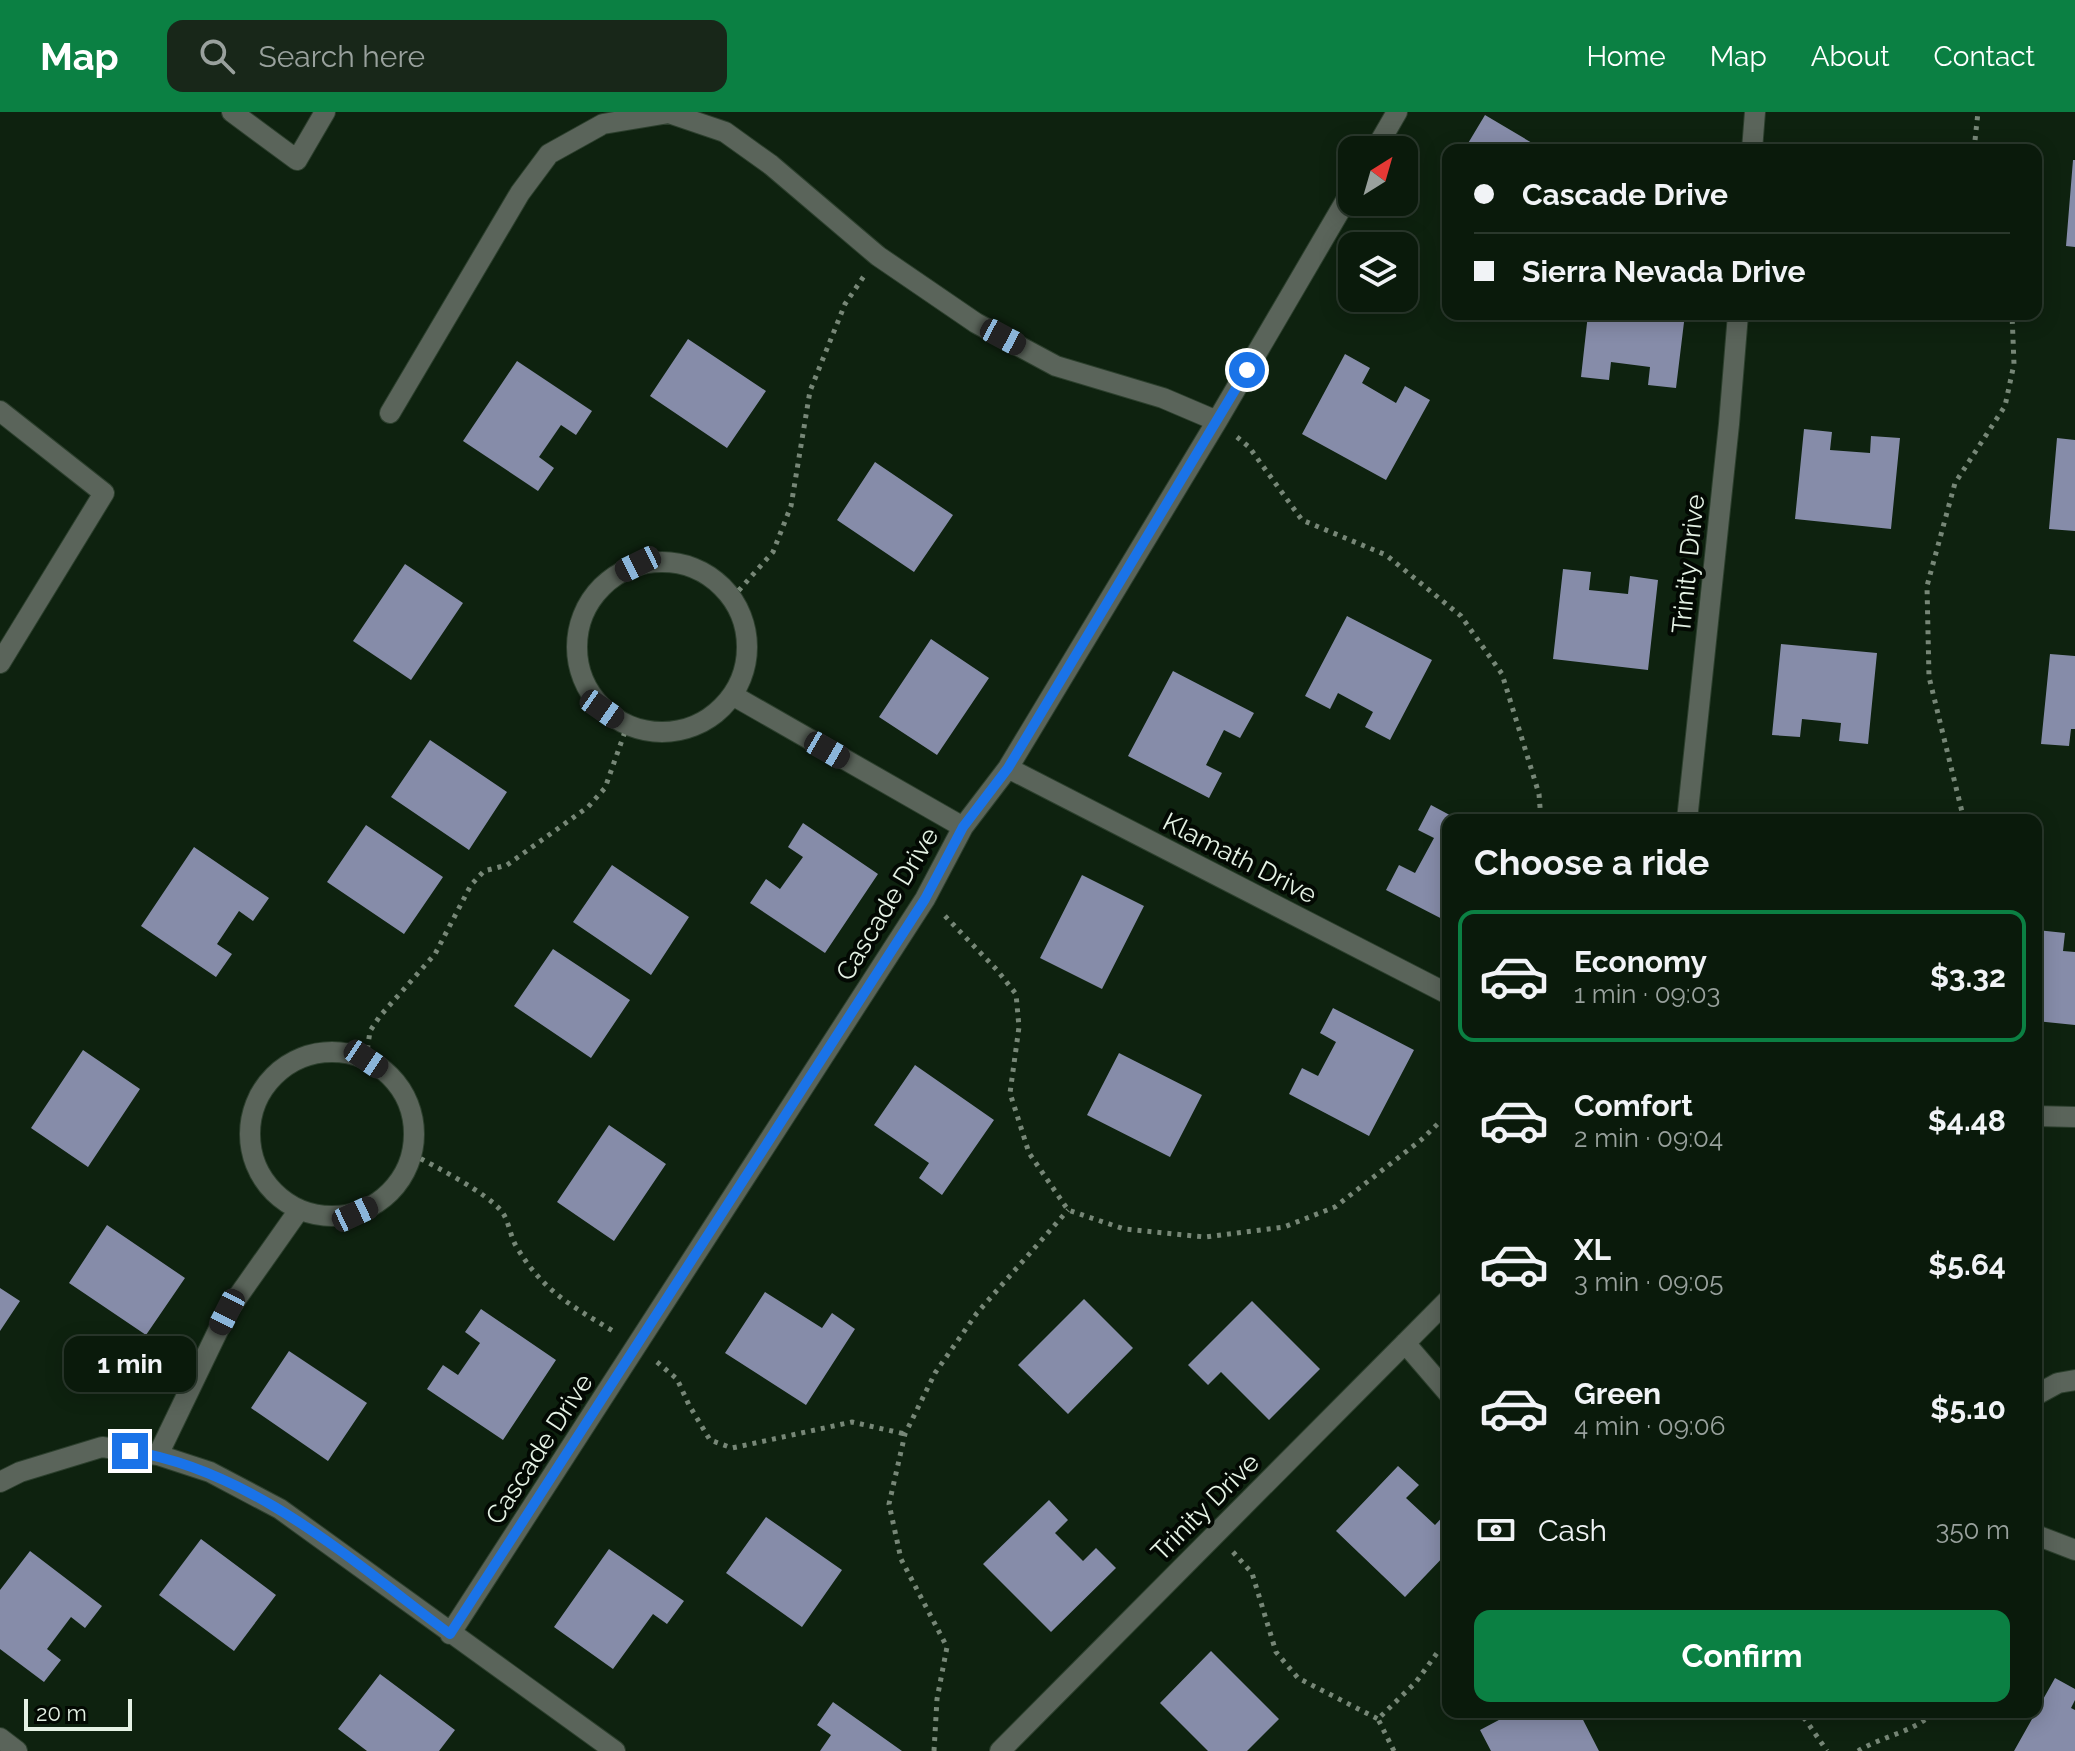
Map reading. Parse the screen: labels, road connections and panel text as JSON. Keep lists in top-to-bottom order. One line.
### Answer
{"streets":{"street":["Trinity Drive","Klamath Drive","Cascade Drive"]},"crossings":[["Klamath Drive","Cascade Drive"]],"scale_bar":"20 m","north":"top right","page":{"header":"Map","search":"Search here","nav":["Home","Map","About","Contact"],"banner":["Cascade Drive","Sierra Nevada Drive"],"heading":"Choose a ride","list":[{"name":"Economy","note":"1 min · 09:03","value":"$3.32"},{"name":"Comfort","note":"2 min · 09:04","value":"$4.48"},{"name":"XL","note":"3 min · 09:05","value":"$5.64"},{"name":"Green","note":"4 min · 09:06","value":"$5.10"}],"bubble":"1 min","pay":["Cash","350 m"],"buttons":"Confirm","scale":"20 m"}}
